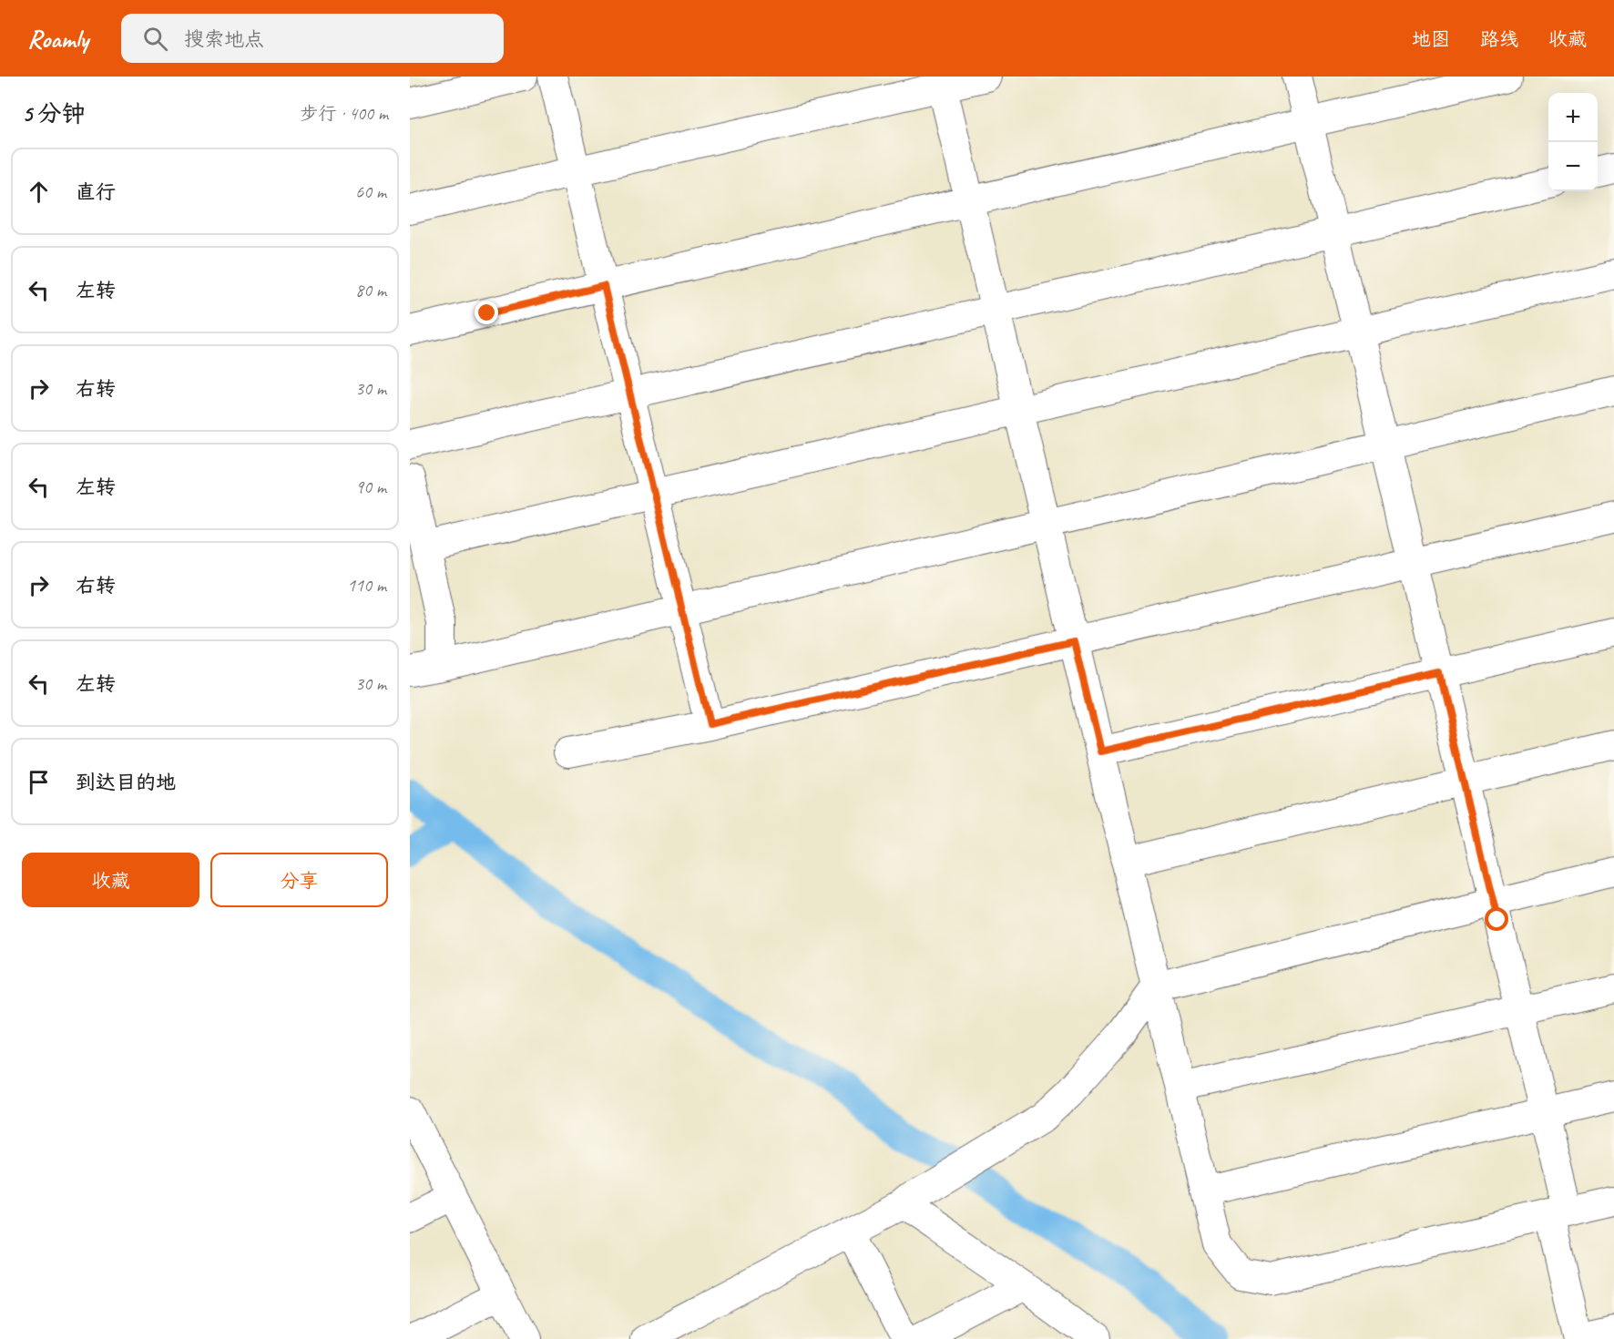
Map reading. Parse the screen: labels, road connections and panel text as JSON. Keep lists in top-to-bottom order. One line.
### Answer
{"page":{"header":"Roamly","search":"搜索地点","nav":["地图","路线","收藏"],"heading":["5 分钟","步行 · 400 m"],"map_buttons":["+","−"],"list":[["直行","60 m"],["左转","80 m"],["右转","30 m"],["左转","90 m"],["右转","110 m"],["左转","30 m"],"到达目的地"],"buttons":["收藏","分享"]}}
